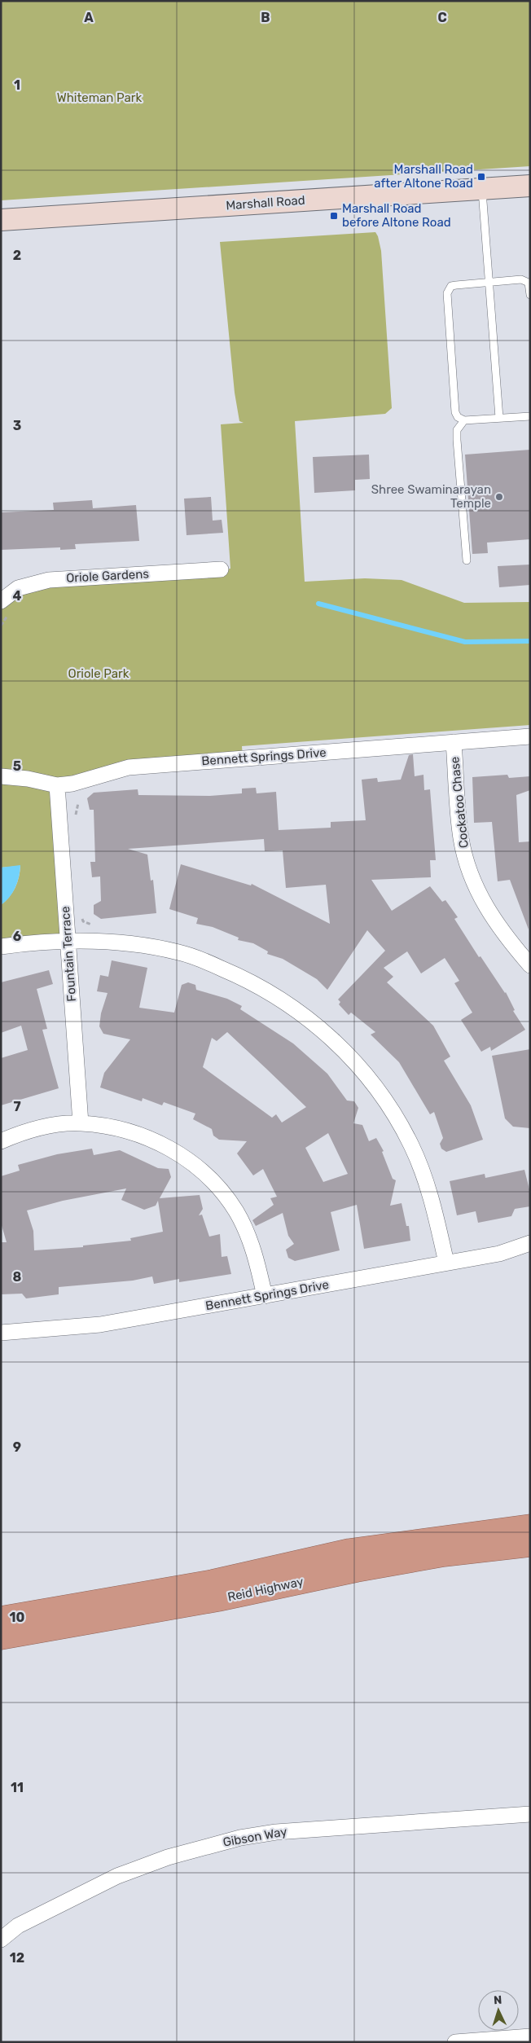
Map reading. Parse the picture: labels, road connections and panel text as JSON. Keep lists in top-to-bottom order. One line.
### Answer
{"streets":{"highway":["Reid Highway"],"main road":["Marshall Road"],"street":["Oriole Gardens","Bennett Springs Drive","Cockatoo Chase","Fountain Terrace","Gibson Way"]},"crossings":[["Bennett Springs Drive","Cockatoo Chase"],["Bennett Springs Drive","Fountain Terrace"]],"parks":["Whiteman Park","Oriole Park"],"places":{"transit":["Marshall Road after Altone Road","Marshall Road before Altone Road"],"other":["Shree Swaminarayan Temple"]},"north":"top","grid":{"columns":["A","B","C"],"rows":["1","2","3","4","5","6","7","8","9","10","11","12"]}}
